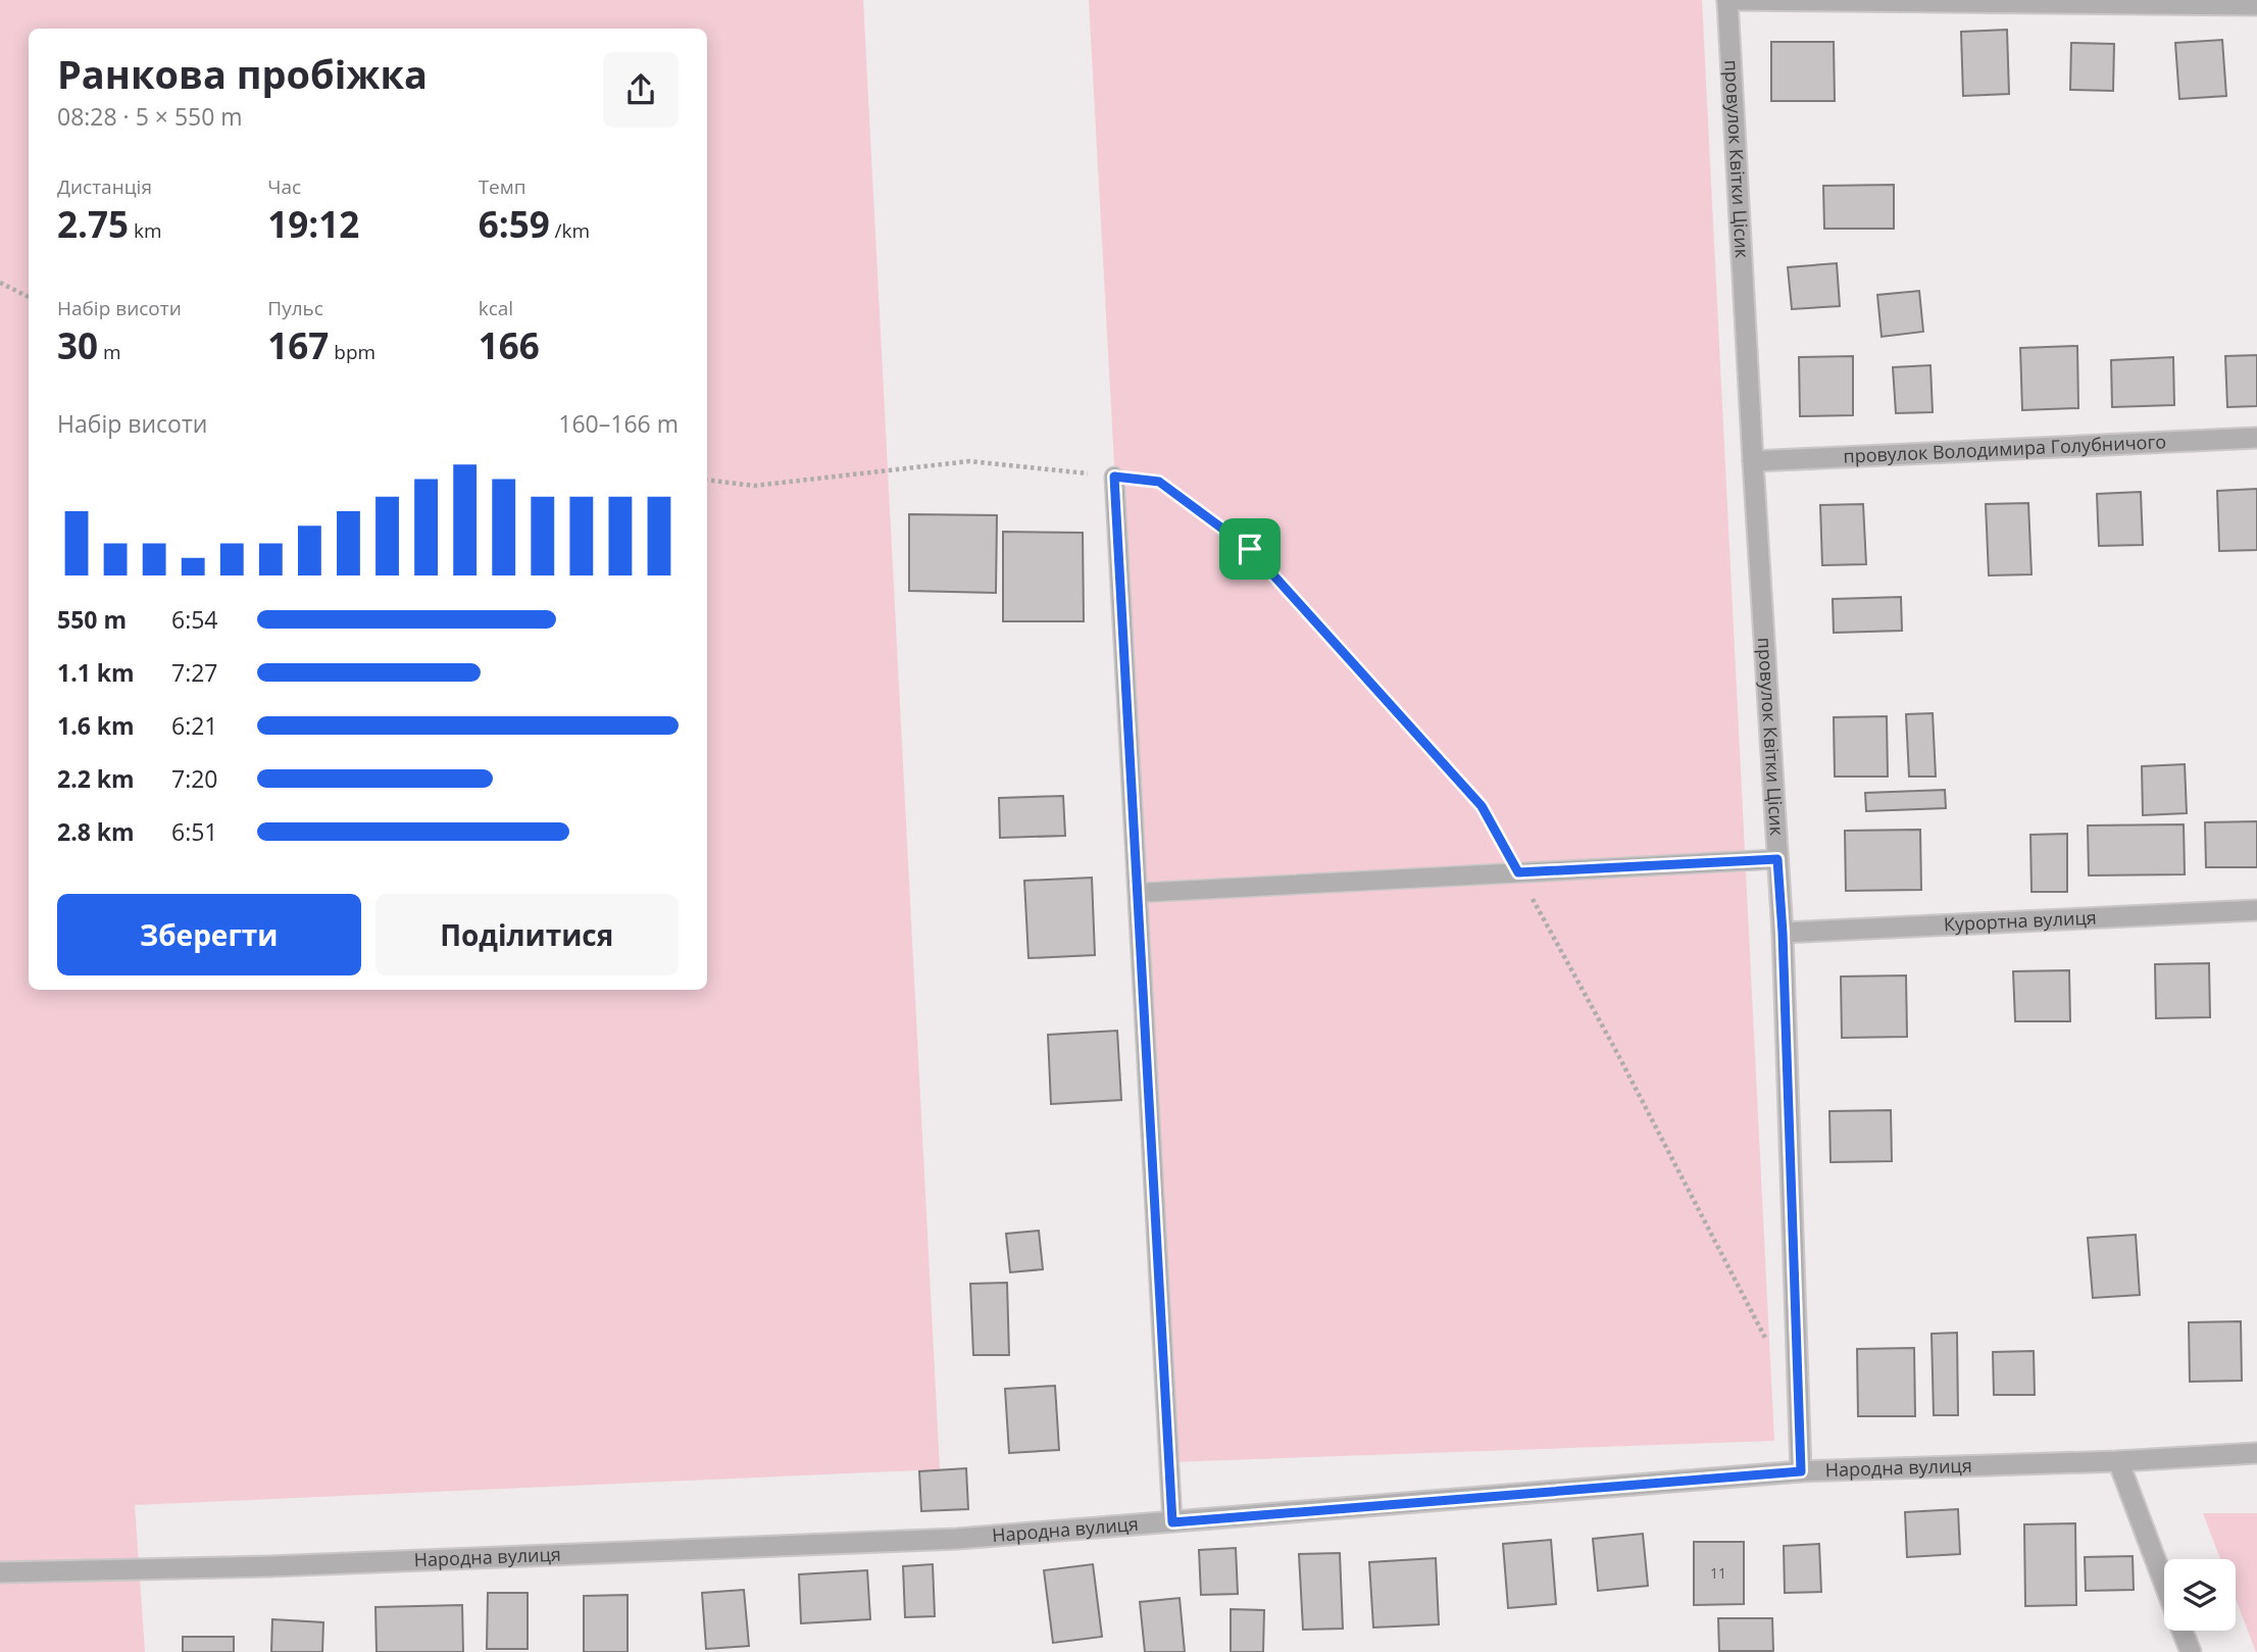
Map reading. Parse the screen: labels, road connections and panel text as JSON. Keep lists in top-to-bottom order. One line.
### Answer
{"streets":{"street":["провулок Квітки Цісик","провулок Володимира Голубничого","Курортна вулиця","Народна вулиця"]},"crossings":[["провулок Квітки Цісик","провулок Володимира Голубничого"],["провулок Квітки Цісик","Курортна вулиця"],["провулок Квітки Цісик","Народна вулиця"]],"house_numbers":["11"],"page":{"heading":["Ранкова пробіжка","08:28 · 5 × 550 m"],"stats":[["Дистанція","2.75 km"],["Час","19:12"],["Темп","6:59 /km"],["Набір висоти","30 m"],["Пульс","167 bpm"],["kcal","166"]],"chart":["Набір висоти","160–166 m"],"list":[{"name":"550 m","note":"6:54"},{"name":"1.1 km","note":"7:27"},{"name":"1.6 km","note":"6:21"},{"name":"2.2 km","note":"7:20"},{"name":"2.8 km","note":"6:51"}],"buttons":["Зберегти","Поділитися"]}}
